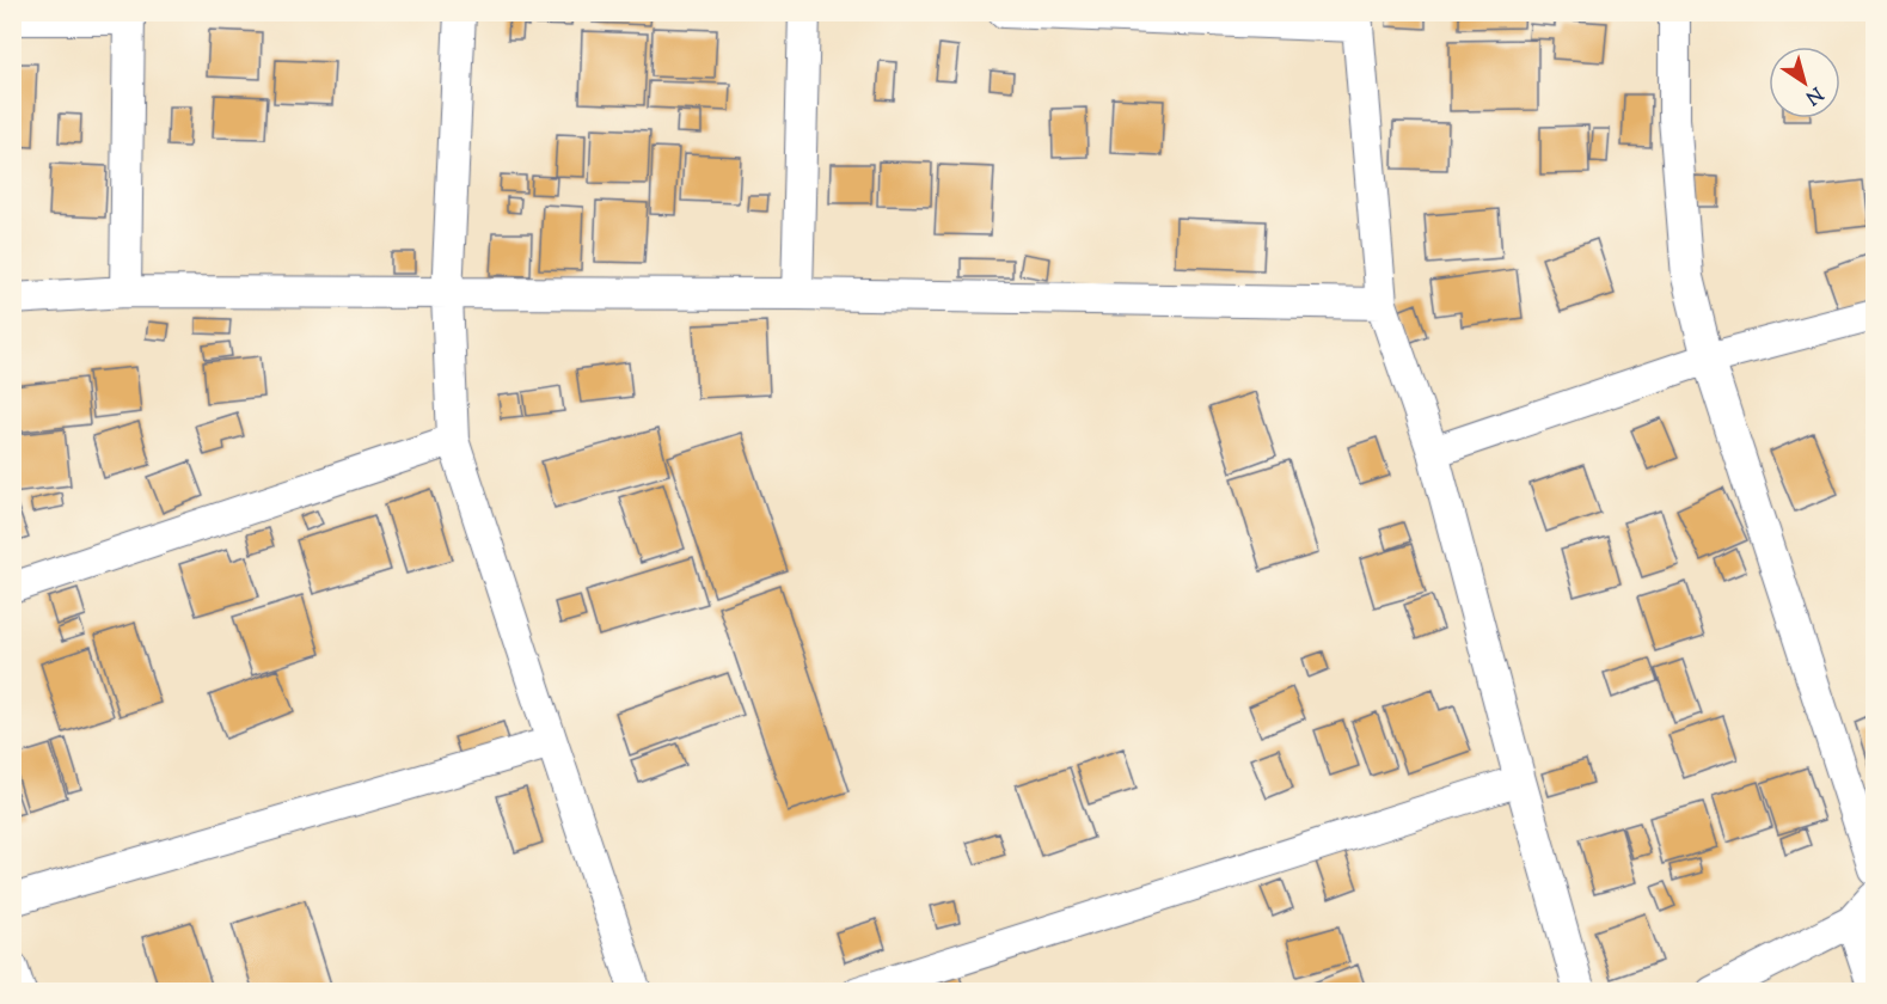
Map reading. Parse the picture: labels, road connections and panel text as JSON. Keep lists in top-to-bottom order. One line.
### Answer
{"north":"bottom right"}
